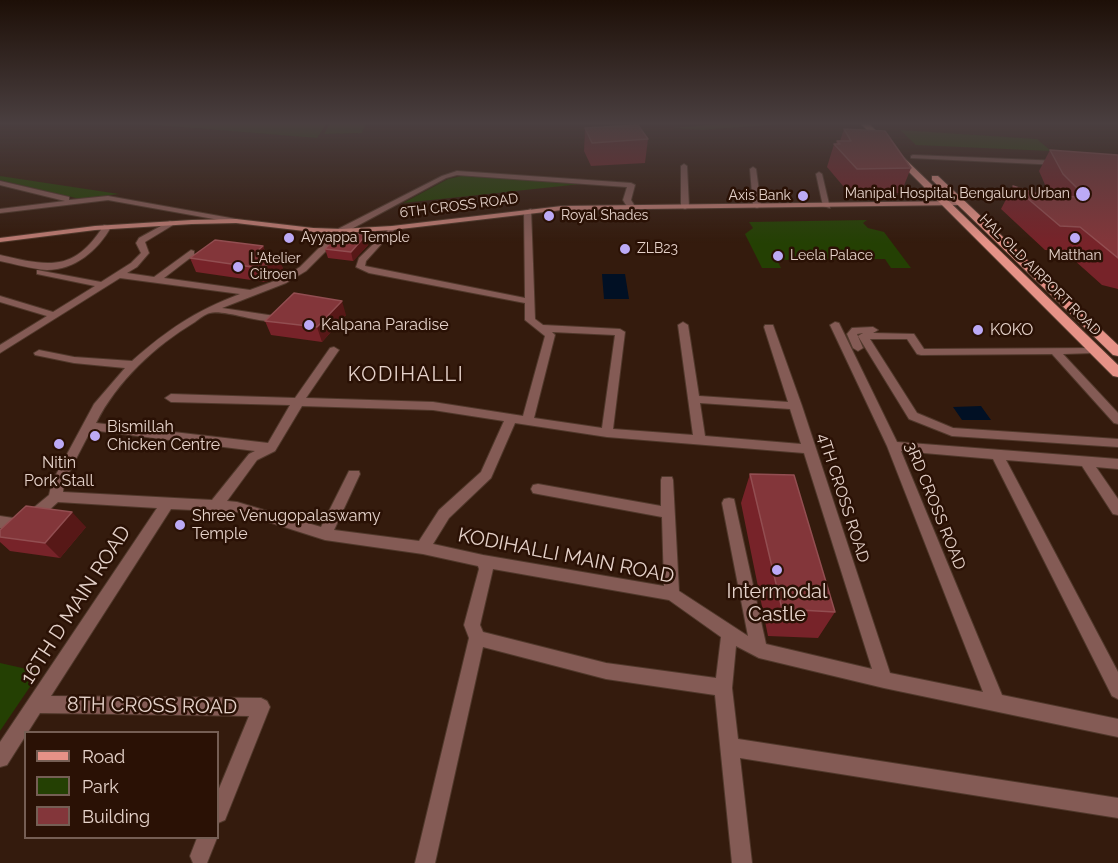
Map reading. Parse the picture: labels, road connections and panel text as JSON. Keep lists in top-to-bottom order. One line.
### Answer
{"streets":{"main road":["HAL OLD AIRPORT ROAD"],"street":["6TH CROSS ROAD","4TH CROSS ROAD","3RD CROSS ROAD","KODIHALLI MAIN ROAD","16TH D MAIN ROAD","8TH CROSS ROAD"]},"crossings":[["6TH CROSS ROAD","HAL OLD AIRPORT ROAD"],["4TH CROSS ROAD","KODIHALLI MAIN ROAD"],["3RD CROSS ROAD","KODIHALLI MAIN ROAD"],["KODIHALLI MAIN ROAD","16TH D MAIN ROAD"],["16TH D MAIN ROAD","8TH CROSS ROAD"]],"districts":["KODIHALLI"],"places":["Manipal Hospital, Bengaluru Urban","Axis Bank","Royal Shades","Ayyappa Temple","Matthan","ZLB23","Leela Palace","L'Atelier Citroen","Kalpana Paradise","KOKO","Bismillah Chicken Centre","Nitin Pork Stall","Shree Venugopalaswamy Temple","Intermodal Castle"],"legend":["Road","Park","Building"]}
